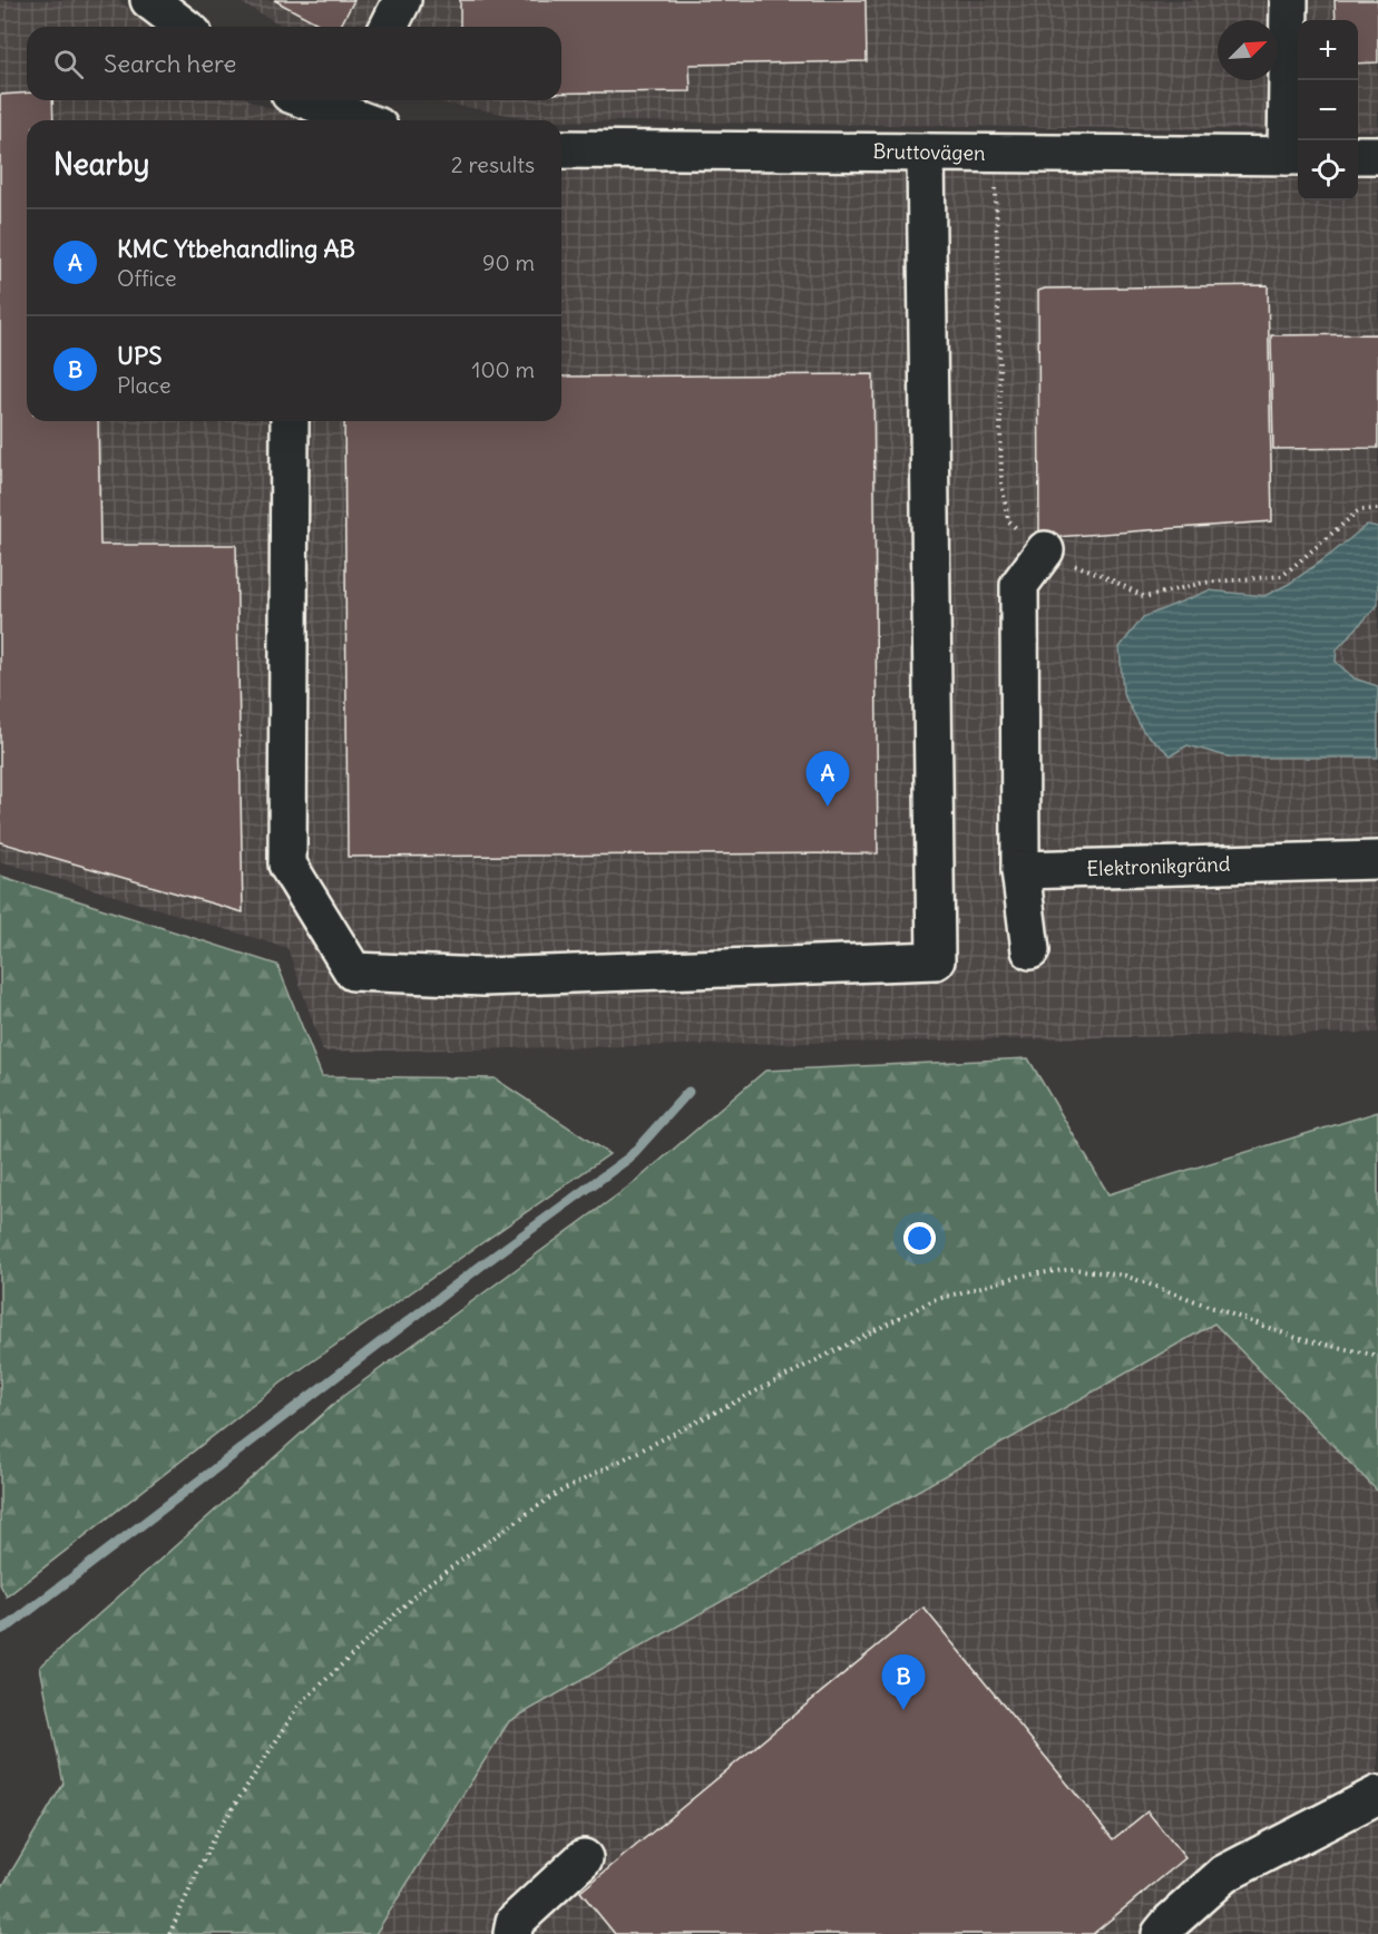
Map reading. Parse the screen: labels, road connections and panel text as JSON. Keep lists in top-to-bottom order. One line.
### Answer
{"streets":{"street":["Bruttovägen","Elektronikgränd"]},"north":"top right","page":{"map_buttons":["+","−"],"search":"Search here","heading":["Nearby","2 results"],"list":[{"mark":"A","name":"KMC Ytbehandling AB","note":"Office","value":"90 m"},{"mark":"B","name":"UPS","note":"Place","value":"100 m"}],"pins":["A","B"]}}
